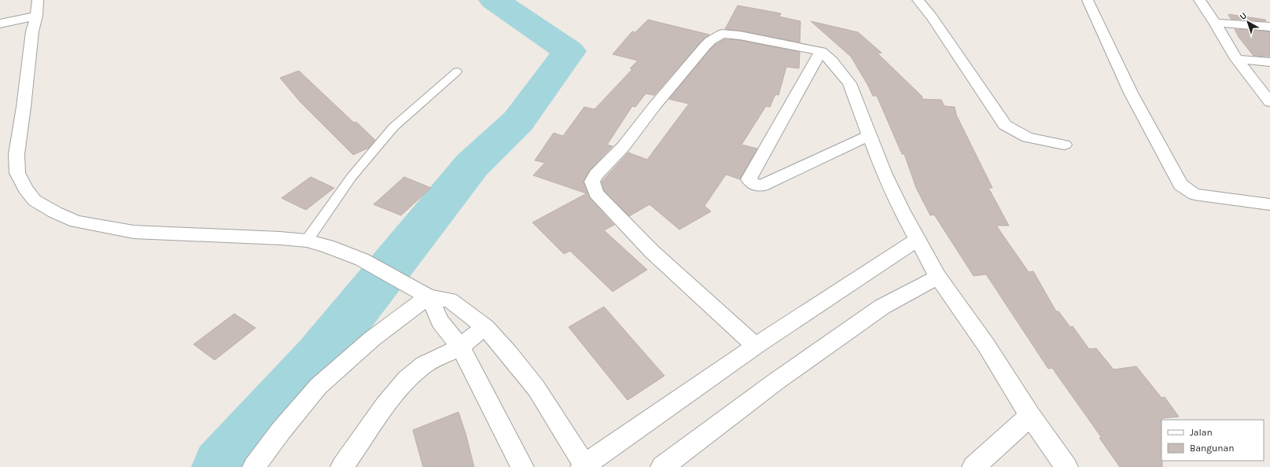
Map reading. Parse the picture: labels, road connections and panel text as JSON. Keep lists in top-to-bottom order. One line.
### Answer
{"legend":["Jalan","Bangunan"],"north":"top left"}
